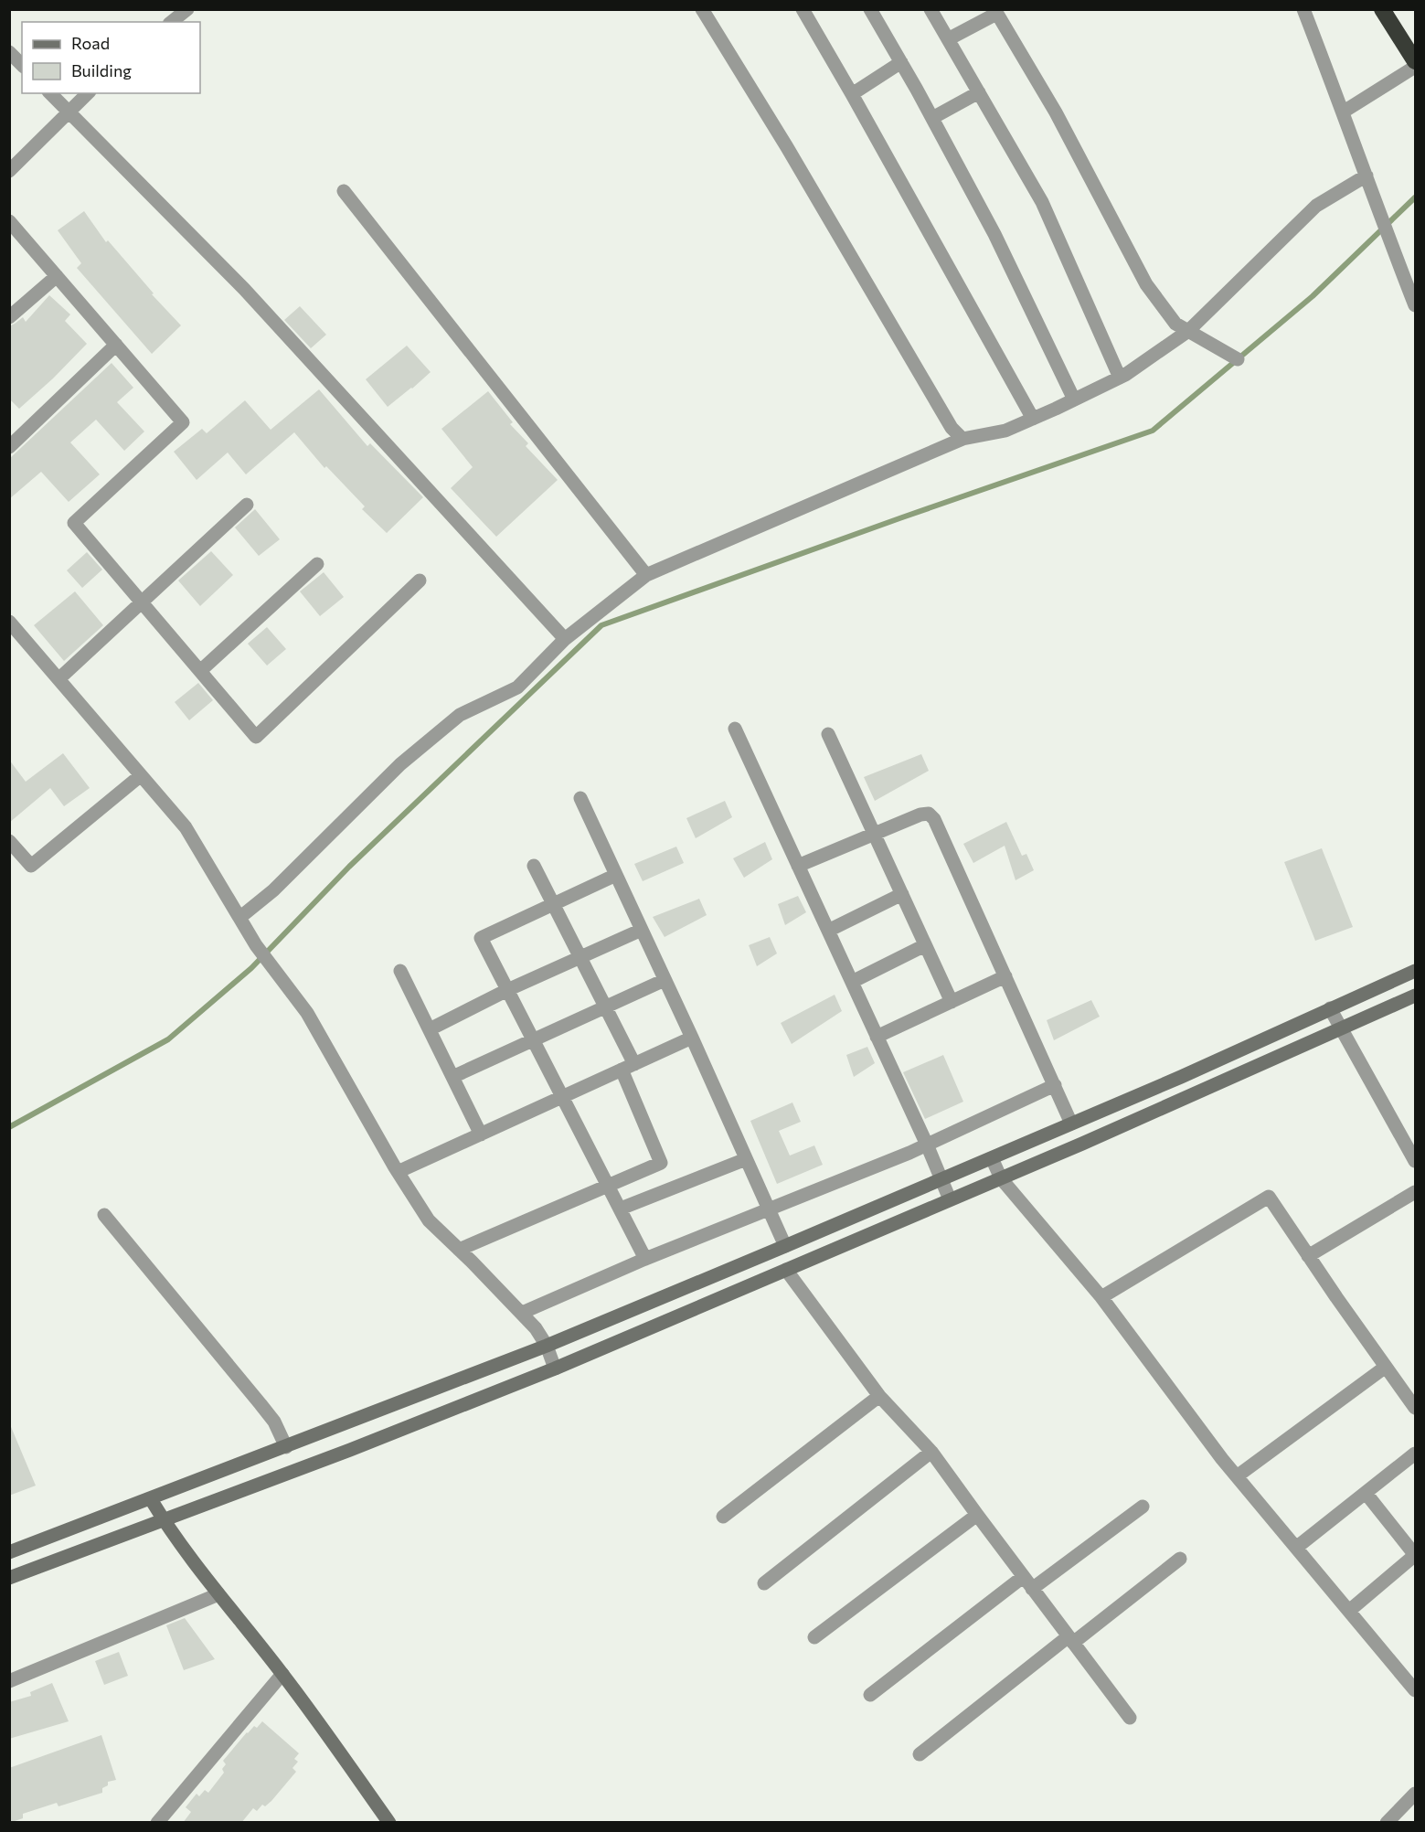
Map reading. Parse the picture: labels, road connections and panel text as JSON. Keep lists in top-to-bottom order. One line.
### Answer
{"legend":["Road","Building"]}
